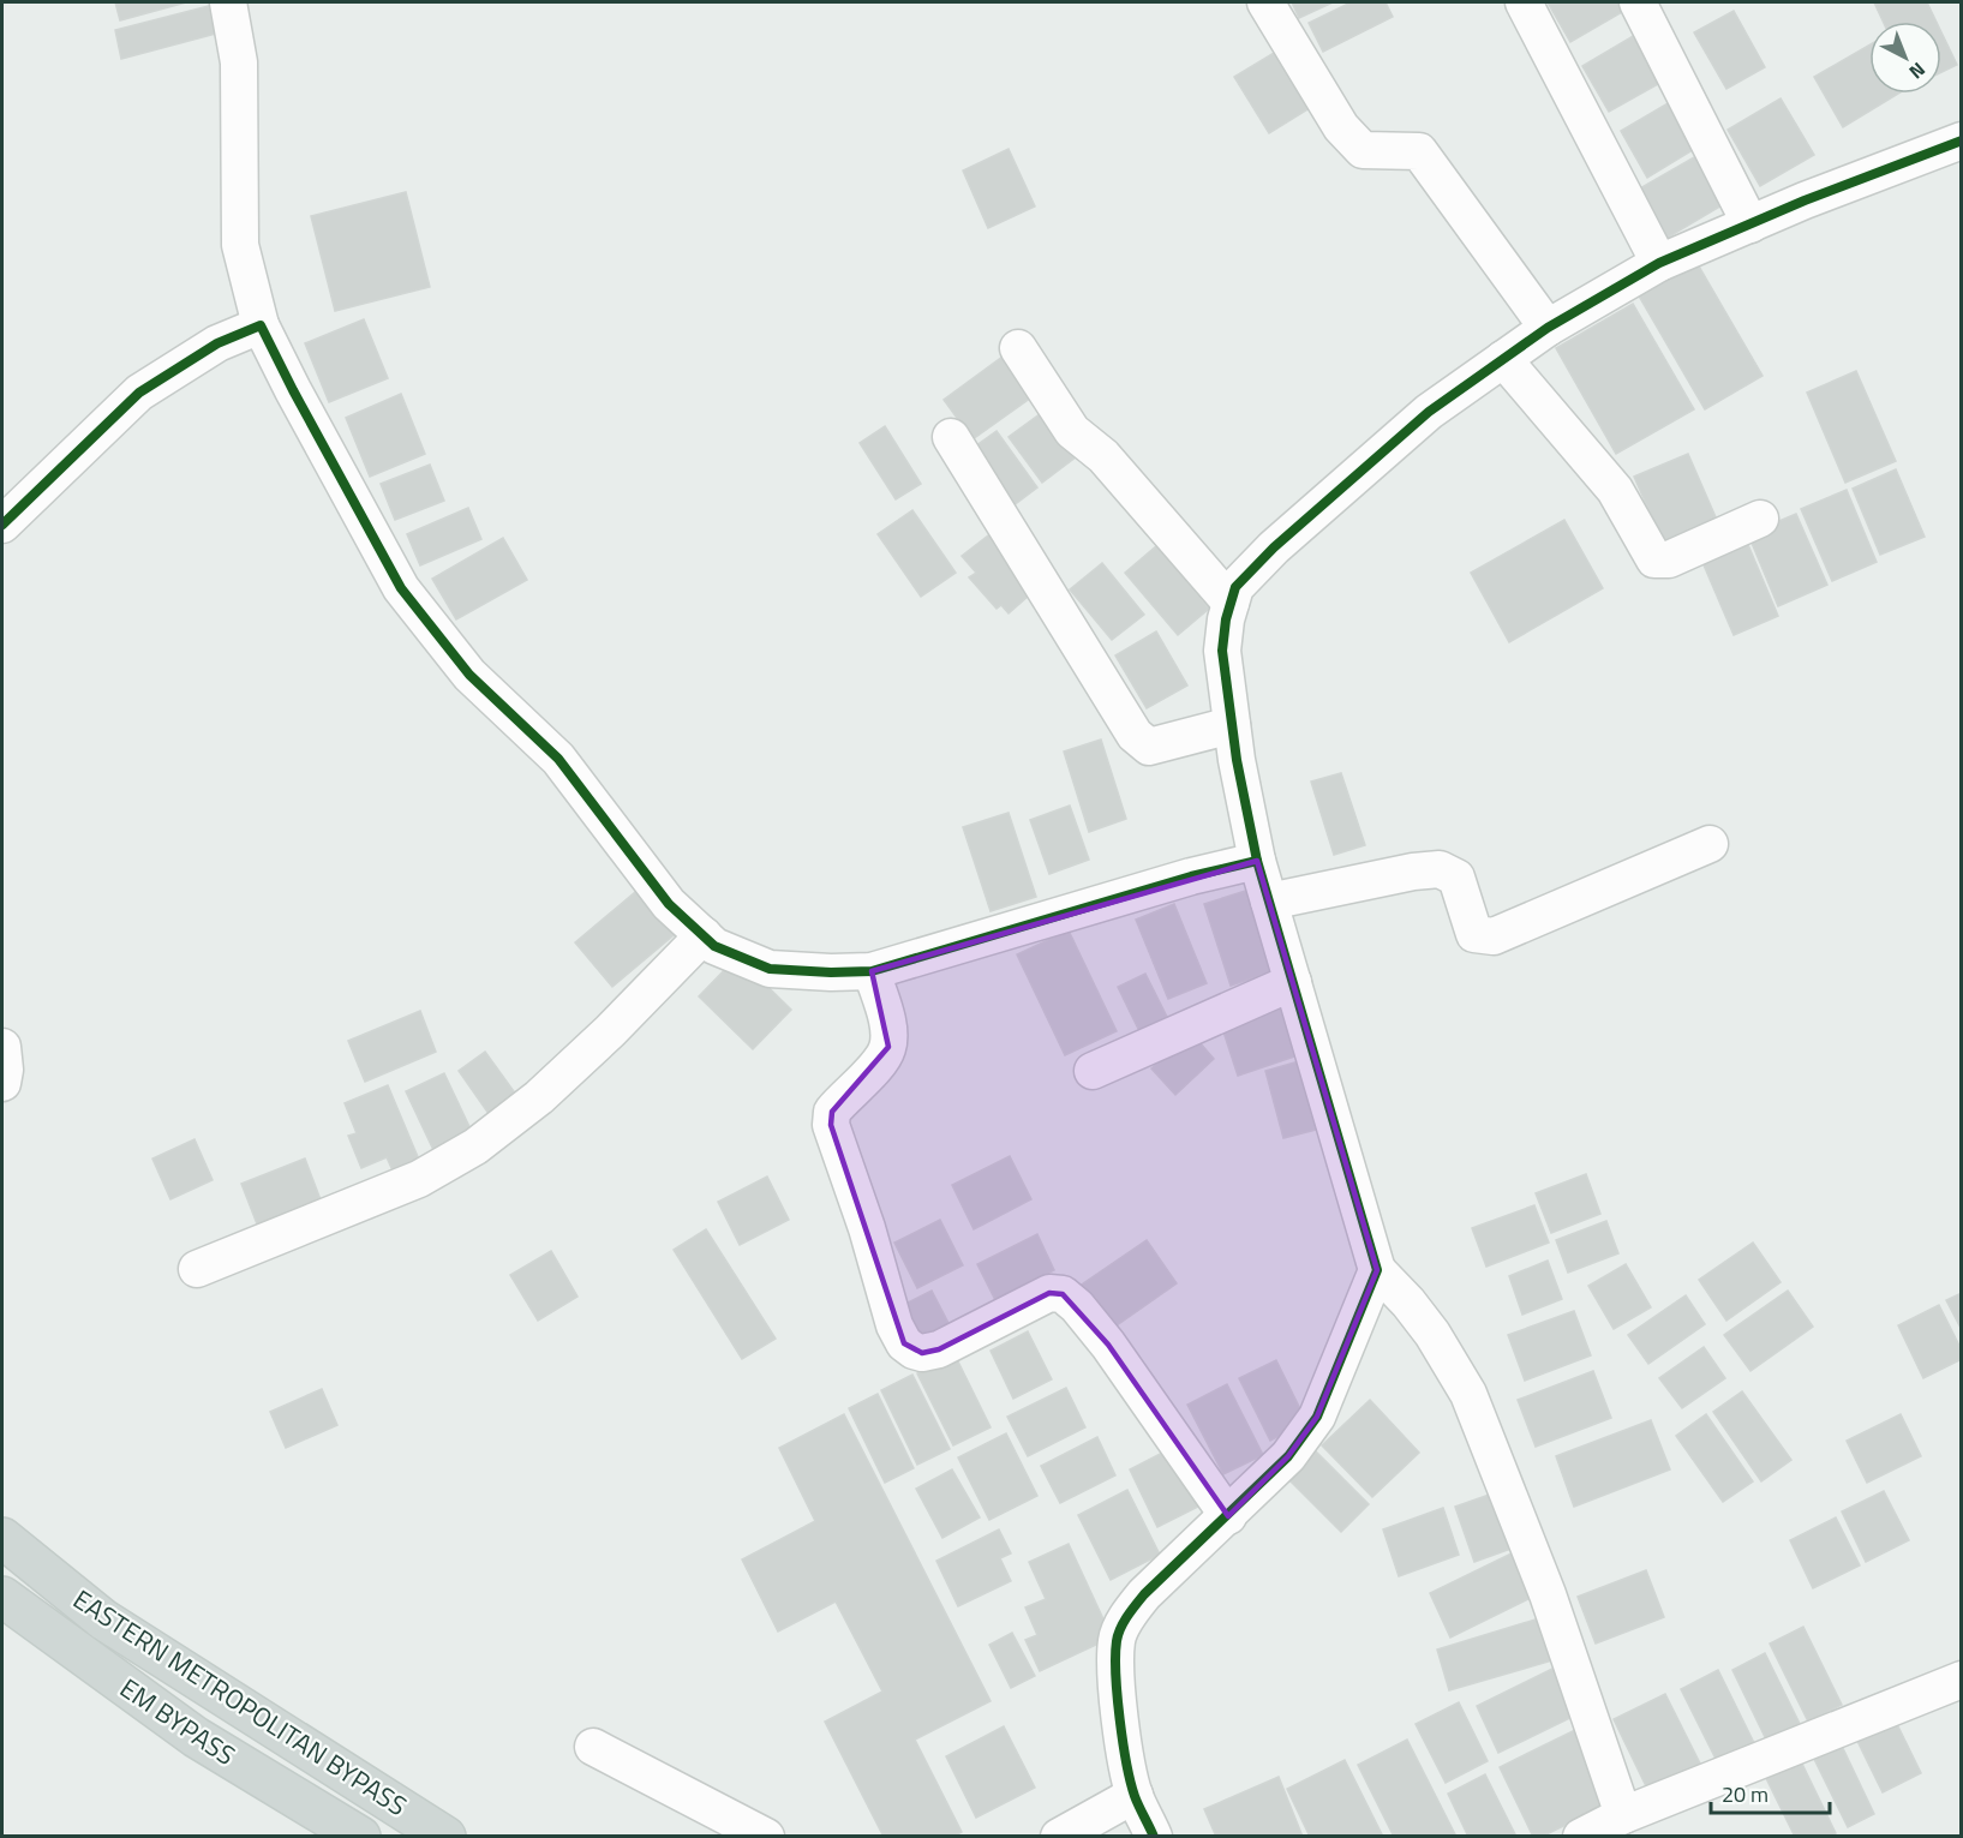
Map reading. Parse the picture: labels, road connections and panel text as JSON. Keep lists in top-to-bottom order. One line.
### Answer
{"streets":{"main road":["EASTERN METROPOLITAN BYPASS","EM BYPASS"]},"scale_bar":"20 m","north":"bottom right"}
